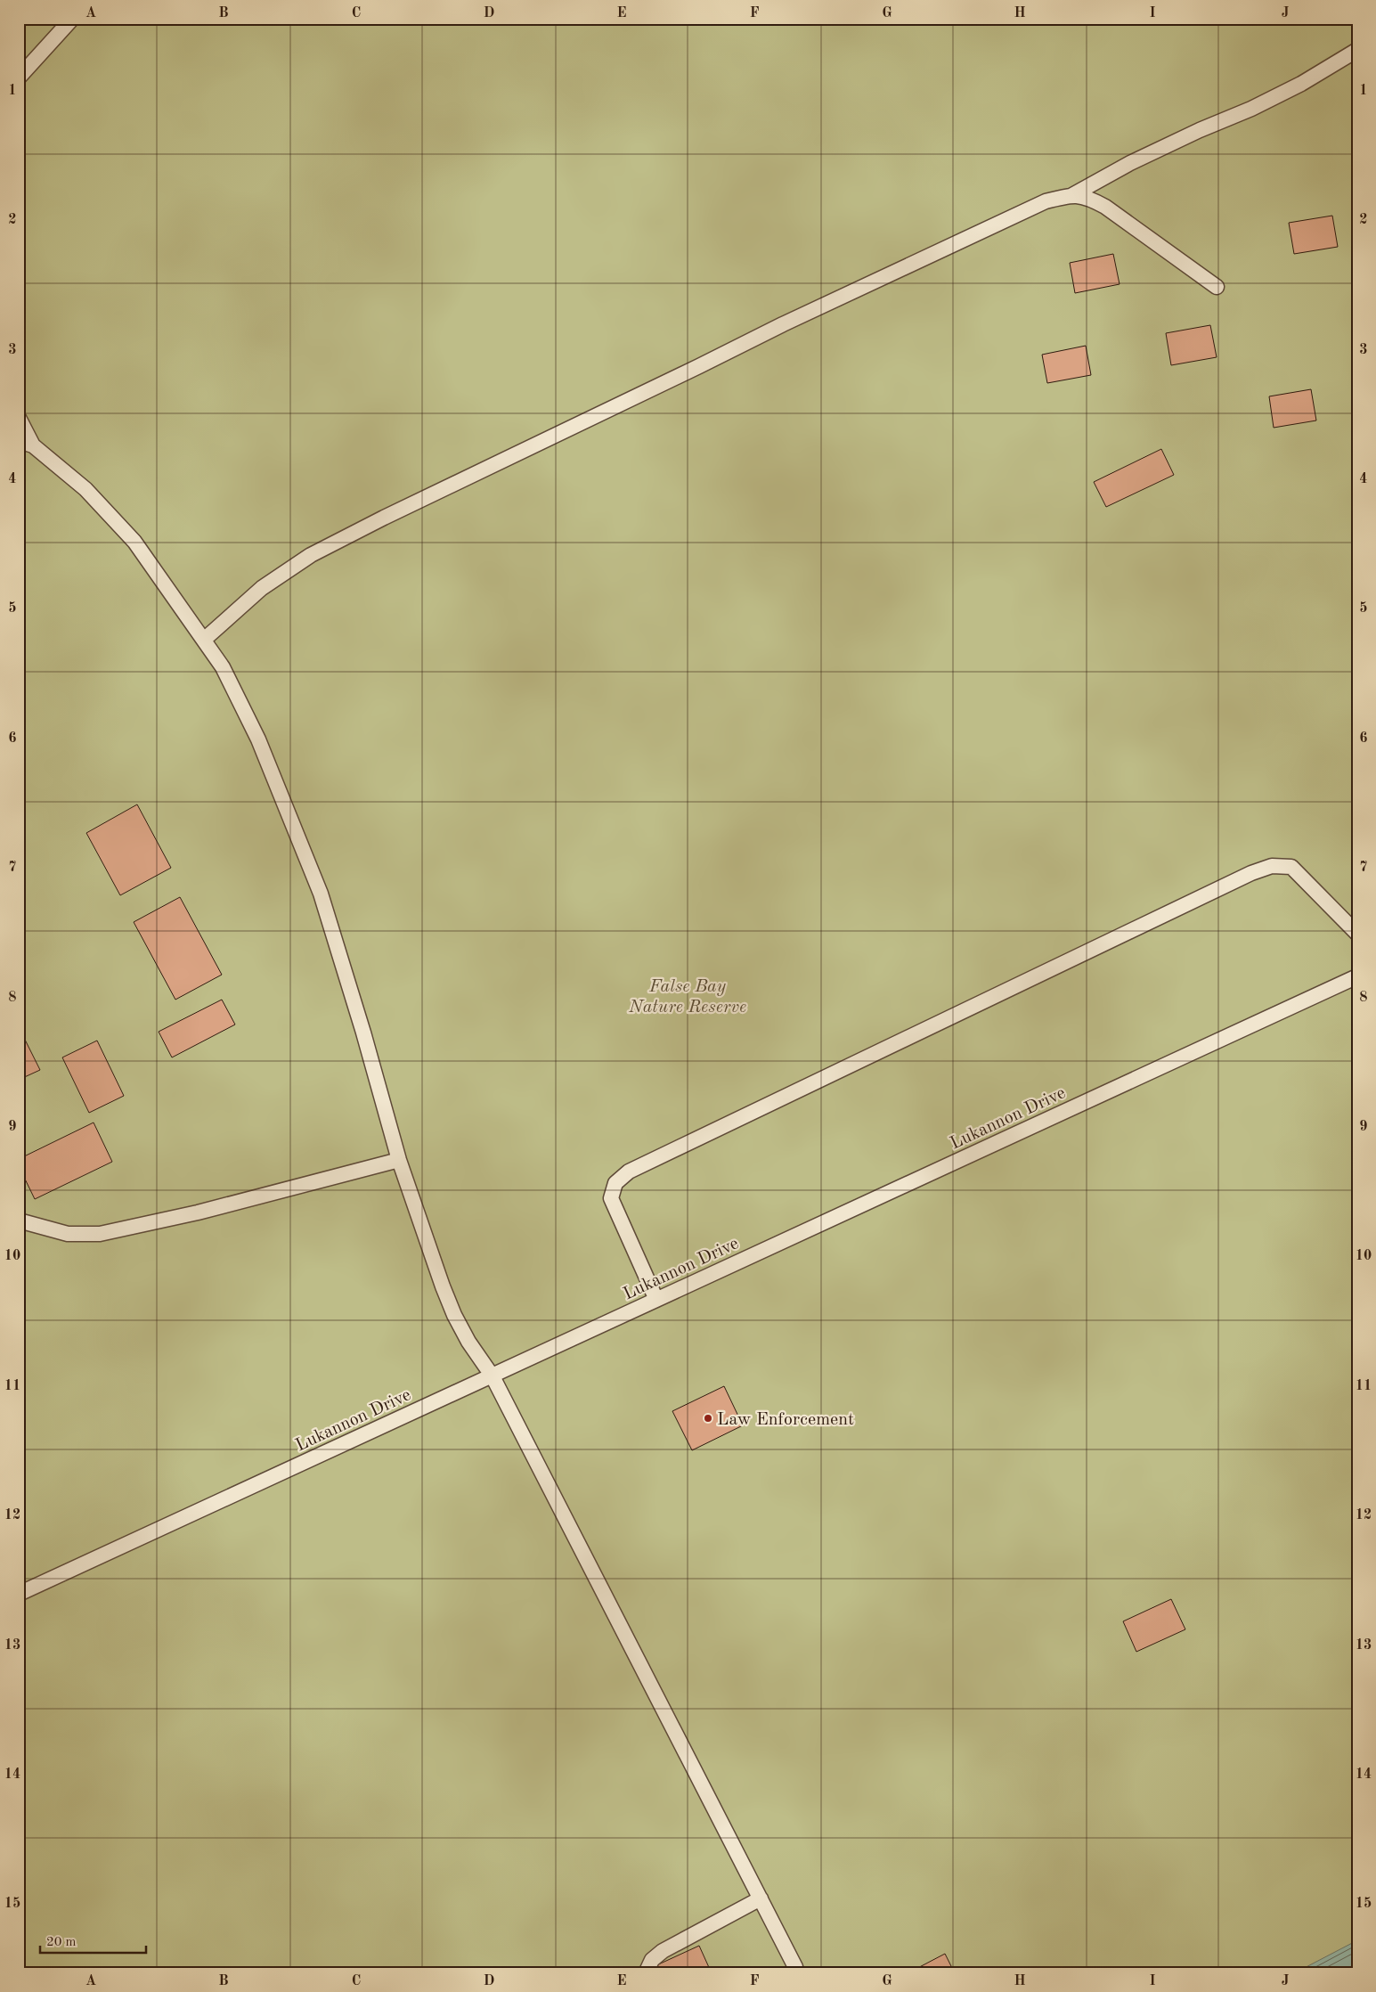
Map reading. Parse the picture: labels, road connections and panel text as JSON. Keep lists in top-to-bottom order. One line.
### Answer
{"streets":{"lane":["Lukannon Drive"]},"parks":["False Bay Nature Reserve"],"places":["Law Enforcement"],"scale_bar":"20 m","grid":{"columns":["A","B","C","D","E","F","G","H","I","J"],"rows":["1","2","3","4","5","6","7","8","9","10","11","12","13","14","15"]}}
